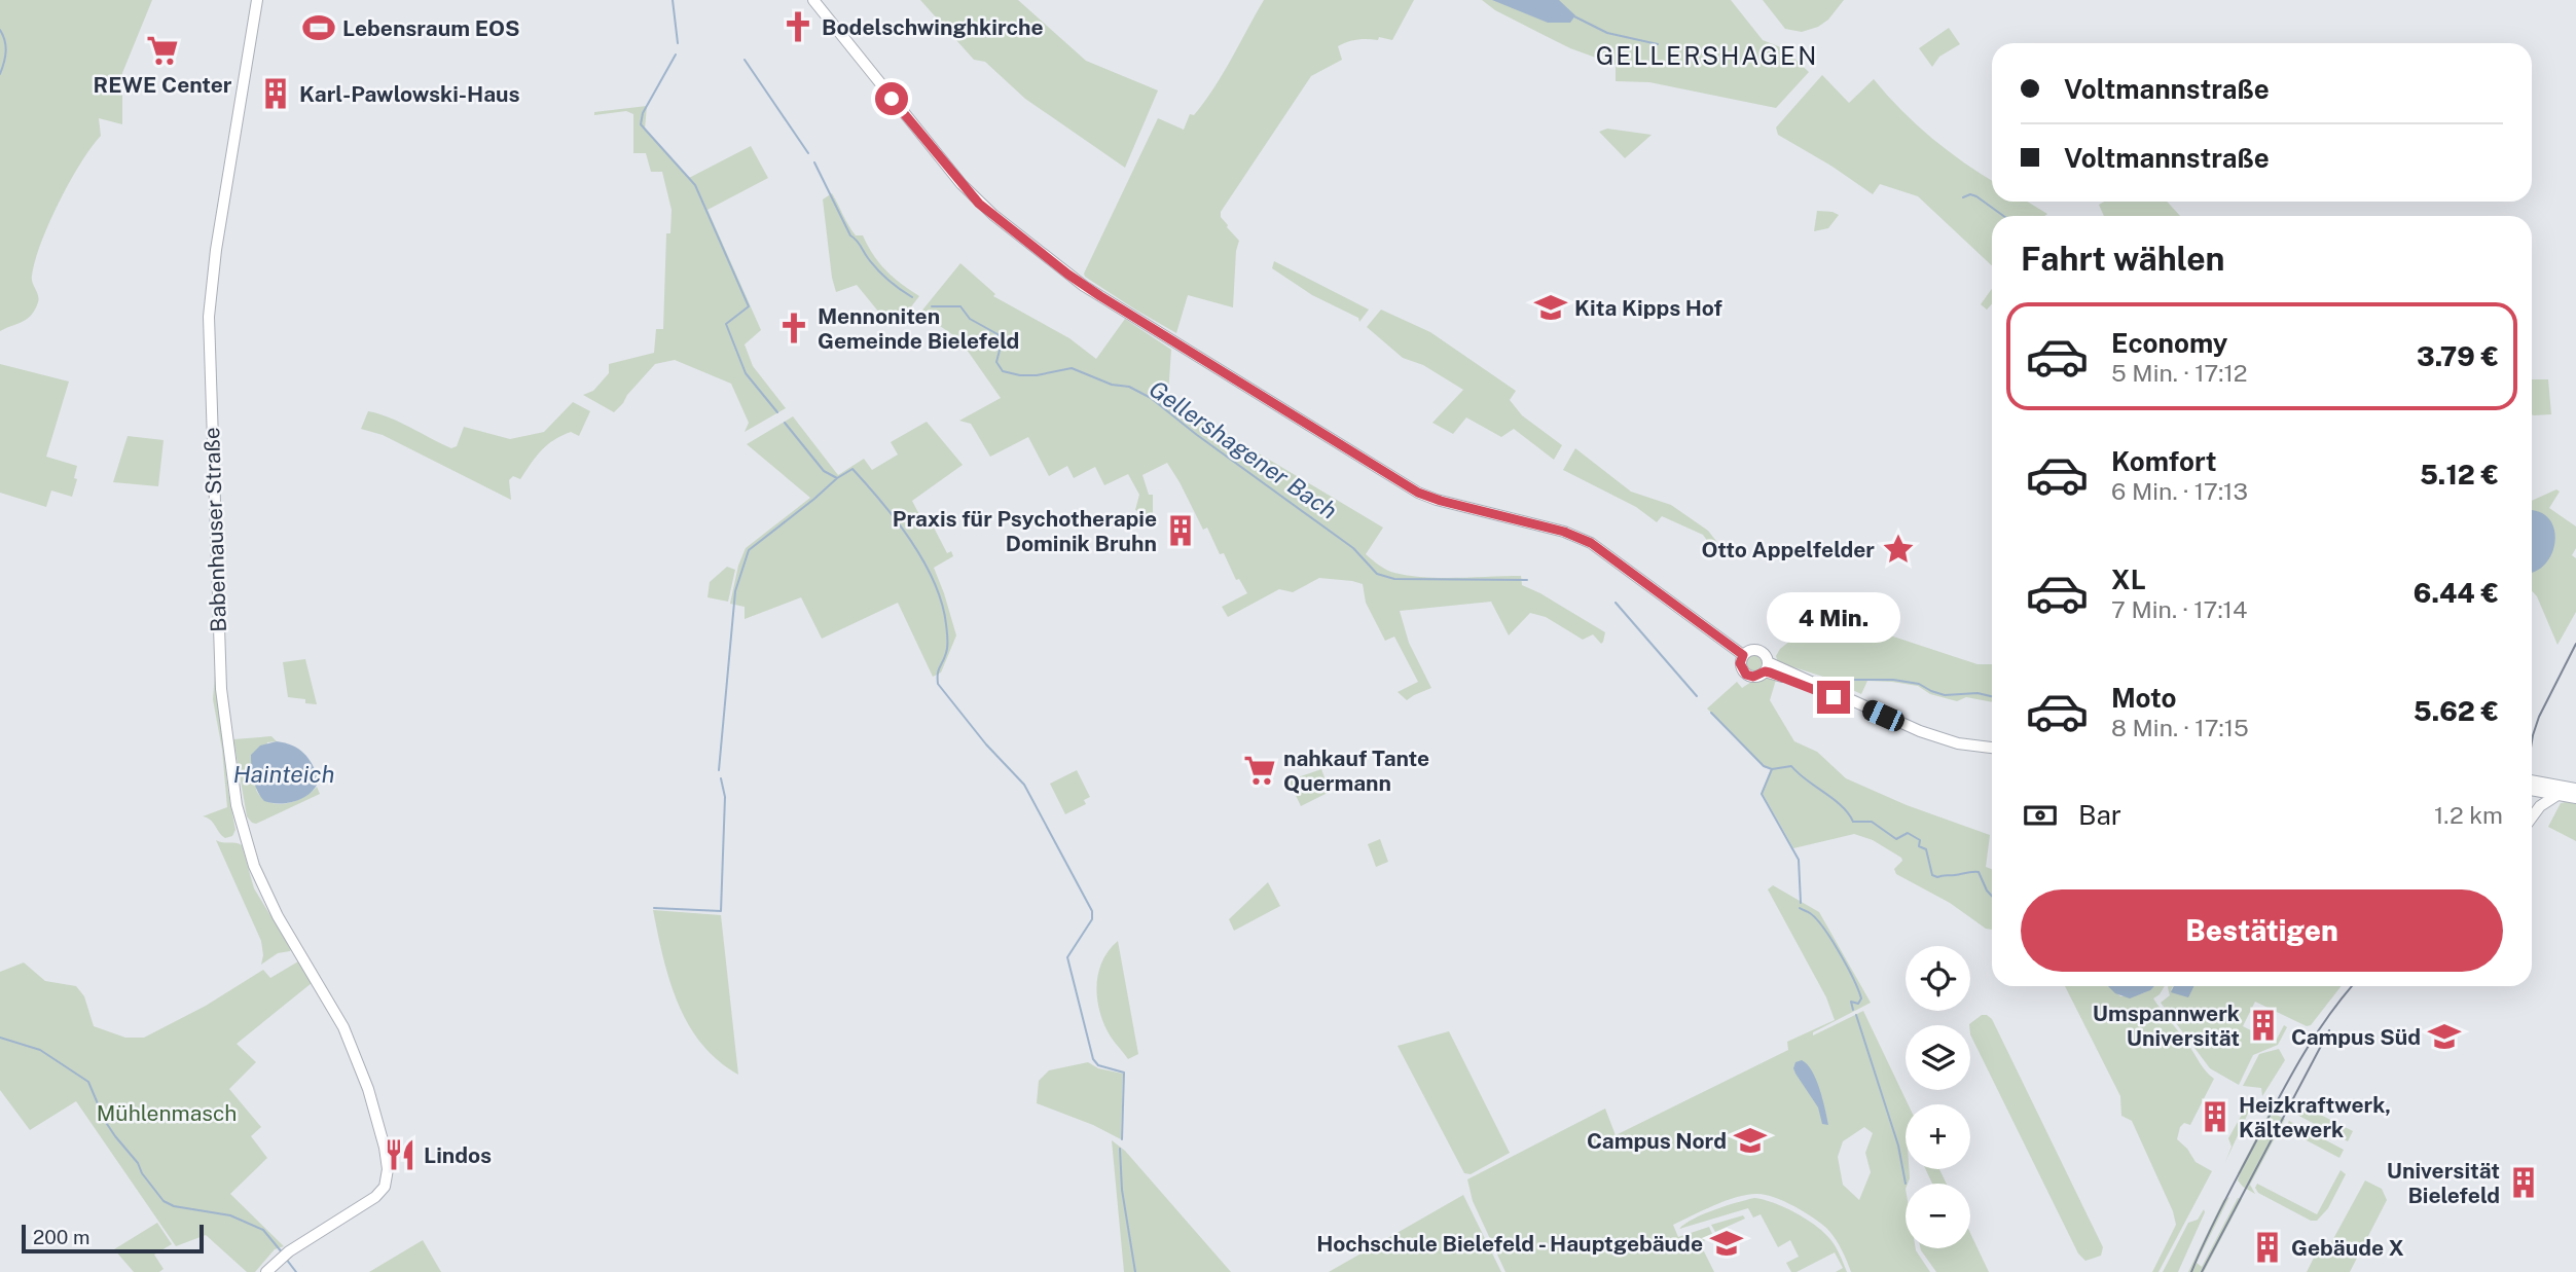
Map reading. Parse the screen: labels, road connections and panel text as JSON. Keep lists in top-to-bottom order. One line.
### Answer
{"streets":{"street":["Babenhauser Straße"]},"districts":["GELLERSHAGEN"],"water":["Gellershagener Bach","Hainteich"],"parks":["Mühlenmasch"],"places":{"church":["Bodelschwinghkirche","Mennoniten Gemeinde Bielefeld"],"sports":["Lebensraum EOS"],"supermarket":["REWE Center","nahkauf Tante Quermann"],"building":["Karl-Pawlowski-Haus","Praxis für Psychotherapie Dominik Bruhn","Umspannwerk Universität","Heizkraftwerk, Kältewerk","Universität Bielefeld","Gebäude X"],"school or university":["Kita Kipps Hof","Campus Süd","Campus Nord","Hochschule Bielefeld - Hauptgebäude"],"place":["Otto Appelfelder"],"restaurant":["Lindos"]},"scale_bar":"200 m","page":{"banner":["Voltmannstraße","Voltmannstraße"],"heading":"Fahrt wählen","list":[{"name":"Economy","note":"5 Min. · 17:12","value":"3.79 €"},{"name":"Komfort","note":"6 Min. · 17:13","value":"5.12 €"},{"name":"XL","note":"7 Min. · 17:14","value":"6.44 €"},{"name":"Moto","note":"8 Min. · 17:15","value":"5.62 €"}],"bubble":"4 Min.","pay":["Bar","1.2 km"],"buttons":"Bestätigen","map_buttons":["+","−"],"scale":"200 m"}}
